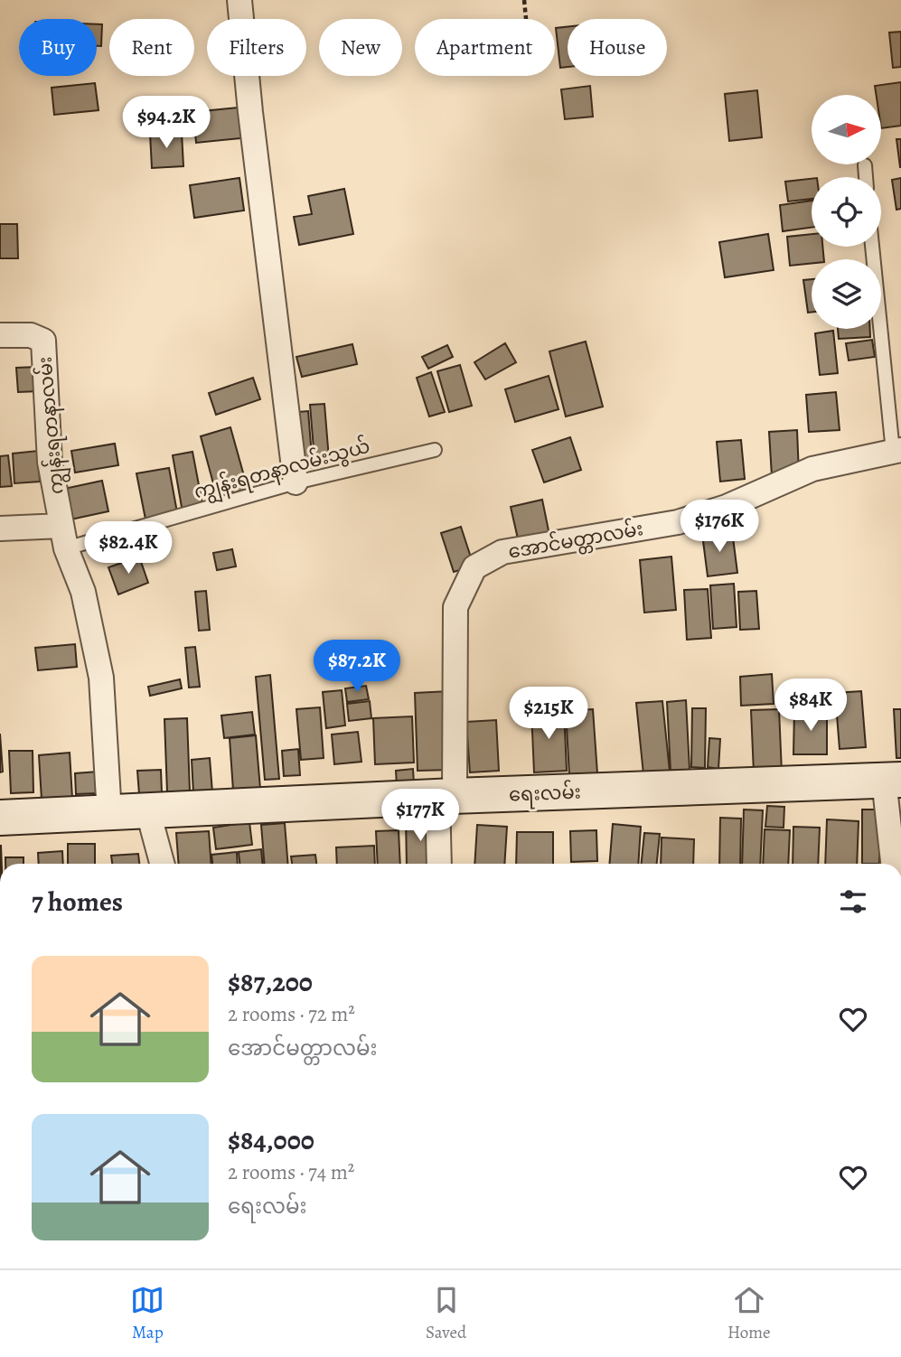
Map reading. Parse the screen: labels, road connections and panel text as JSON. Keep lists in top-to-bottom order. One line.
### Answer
{"streets":{"street":["ကျွန်းရတနာလမ်း","အောင်မတ္တာလမ်း","ရေးလမ်း"],"lane":["ကျွန်းရတနာလမ်းသွယ်"]},"crossings":[["ကျွန်းရတနာလမ်း","ကျွန်းရတနာလမ်းသွယ်"],["ကျွန်းရတနာလမ်း","ရေးလမ်း"],["အောင်မတ္တာလမ်း","ရေးလမ်း"]],"north":"right","page":{"chip":["Buy","Rent","Filters","New","Apartment","House"],"price":["$94.2K","$176K","$82.4K","$87.2K","$84K","$215K","$177K"],"heading":"7 homes","list":[{"name":"$87,200","note":"2 rooms · 72 m² · အောင်မတ္တာလမ်း"},{"name":"$84,000","note":"2 rooms · 74 m² · ရေးလမ်း"}],"tabs":["Map","Saved","Home"]}}
